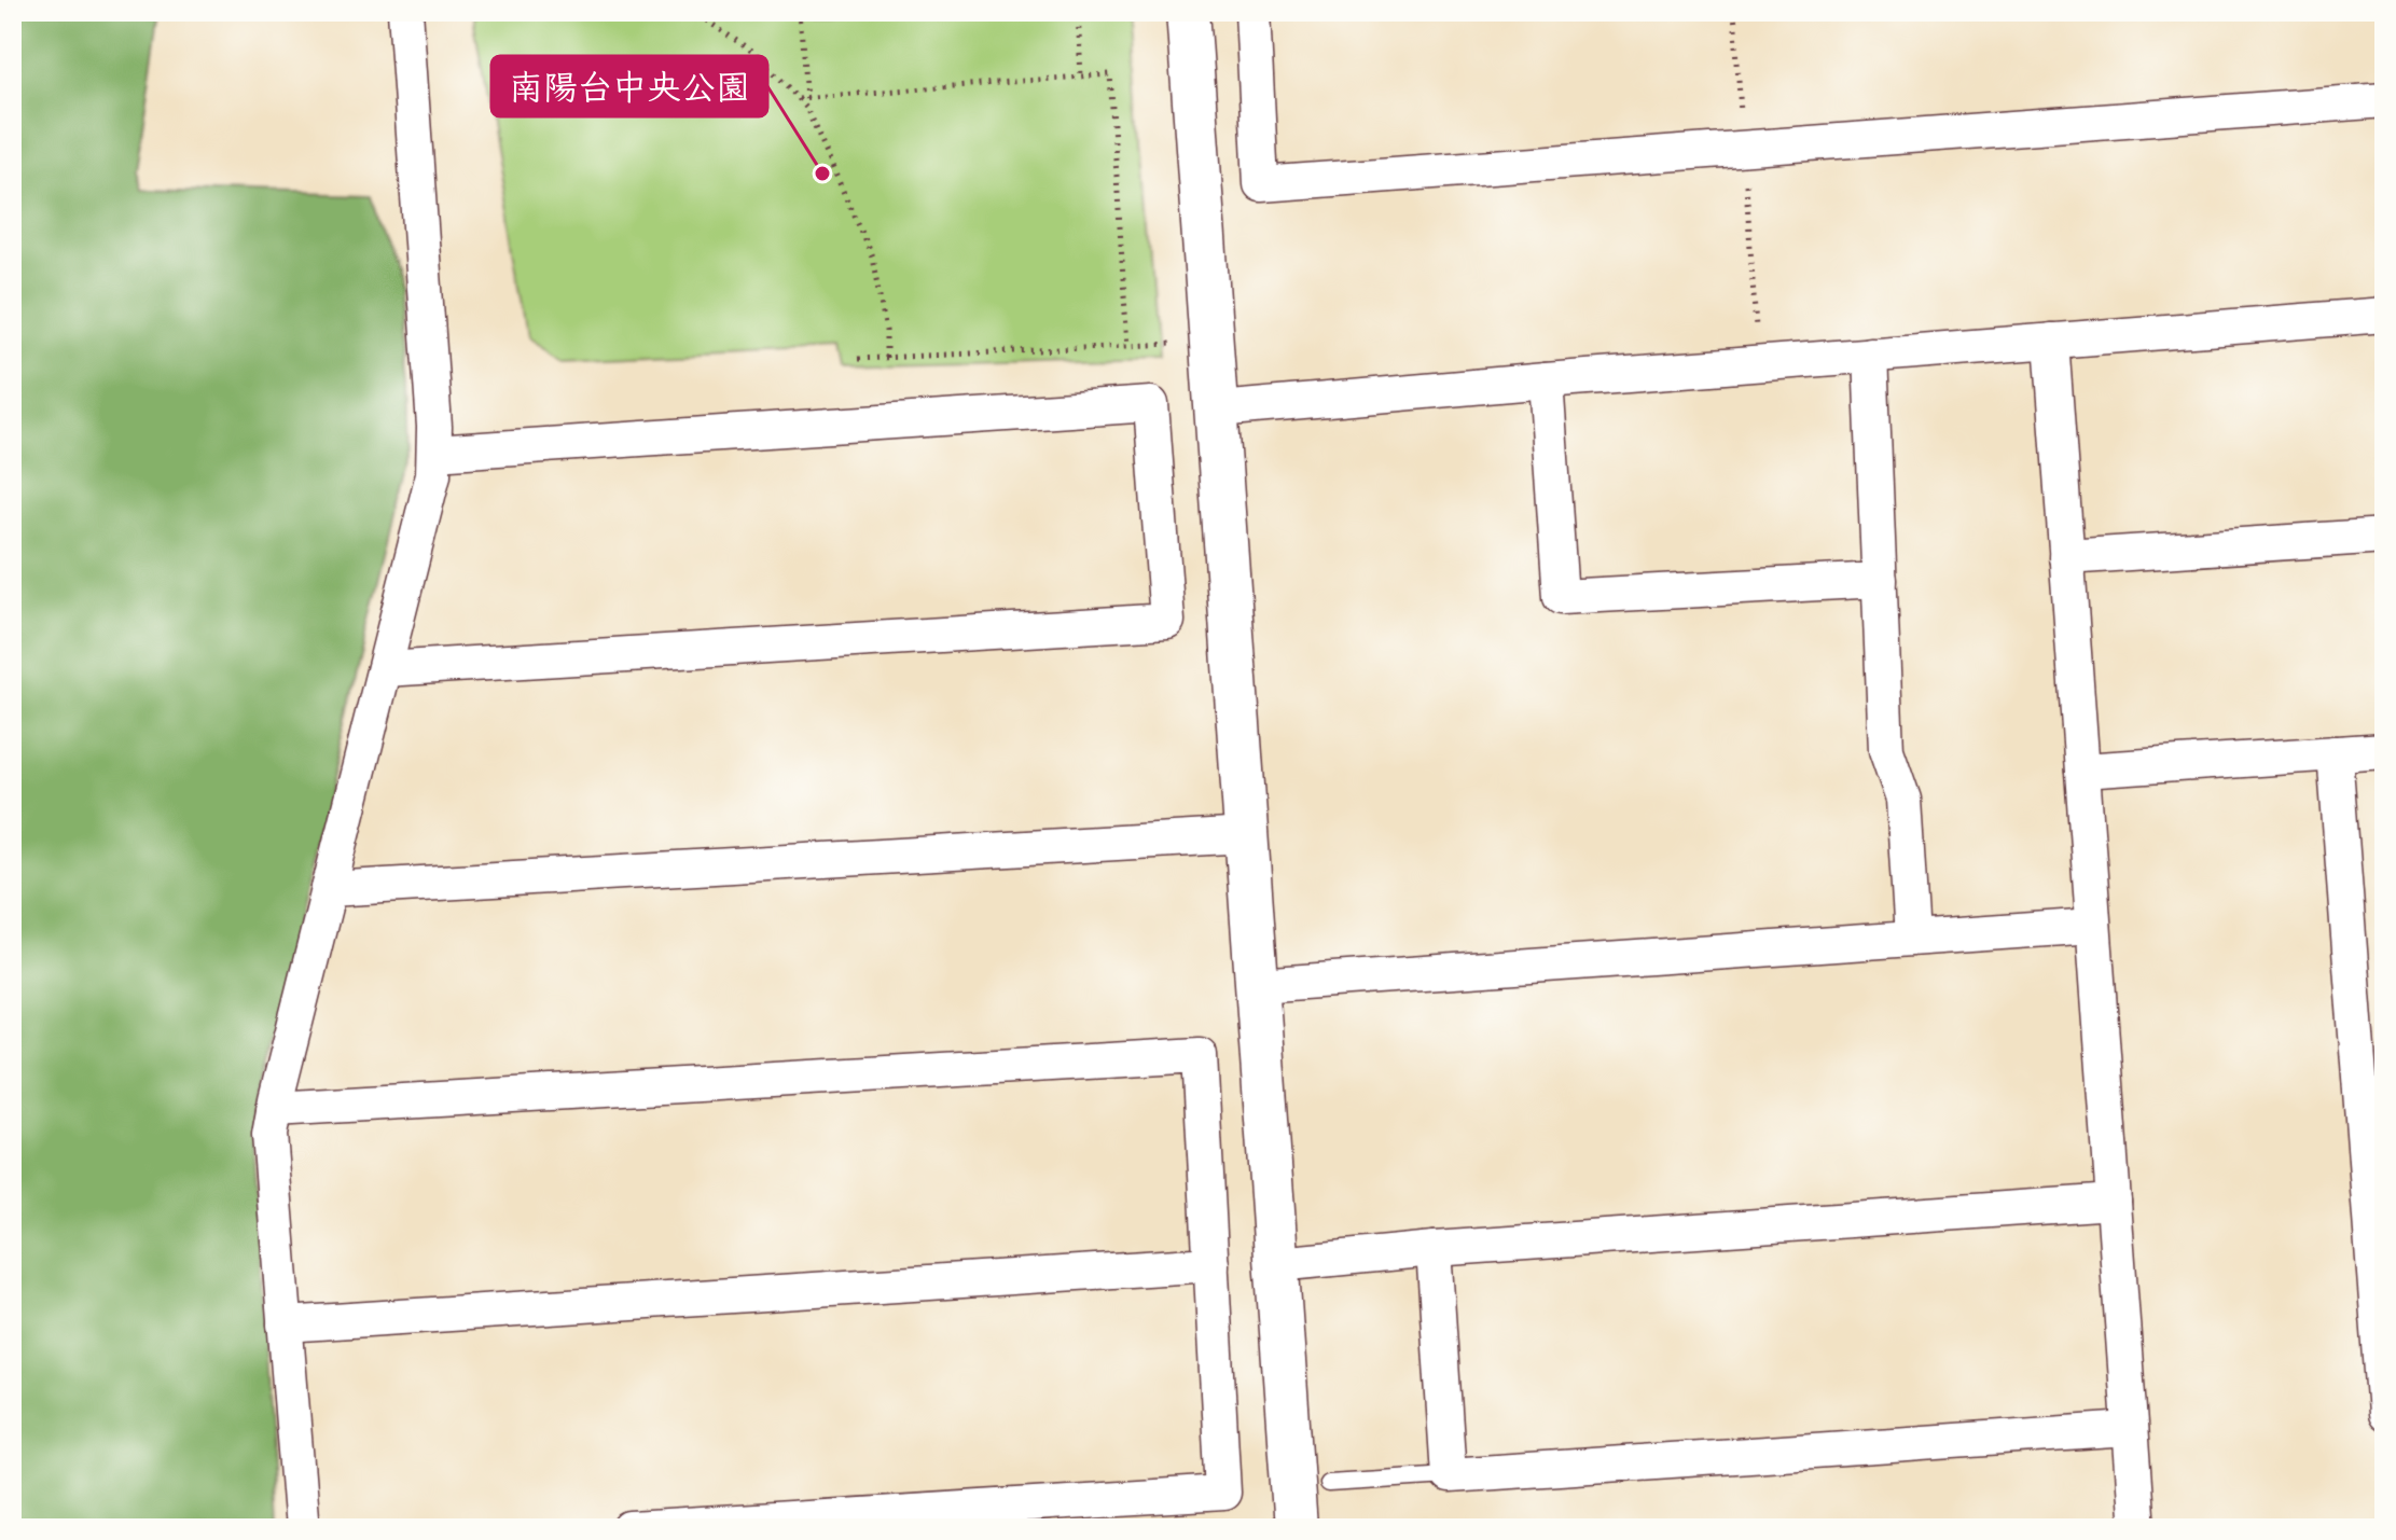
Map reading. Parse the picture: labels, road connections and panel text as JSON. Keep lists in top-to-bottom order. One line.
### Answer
{"places":["南陽台中央公園"]}
